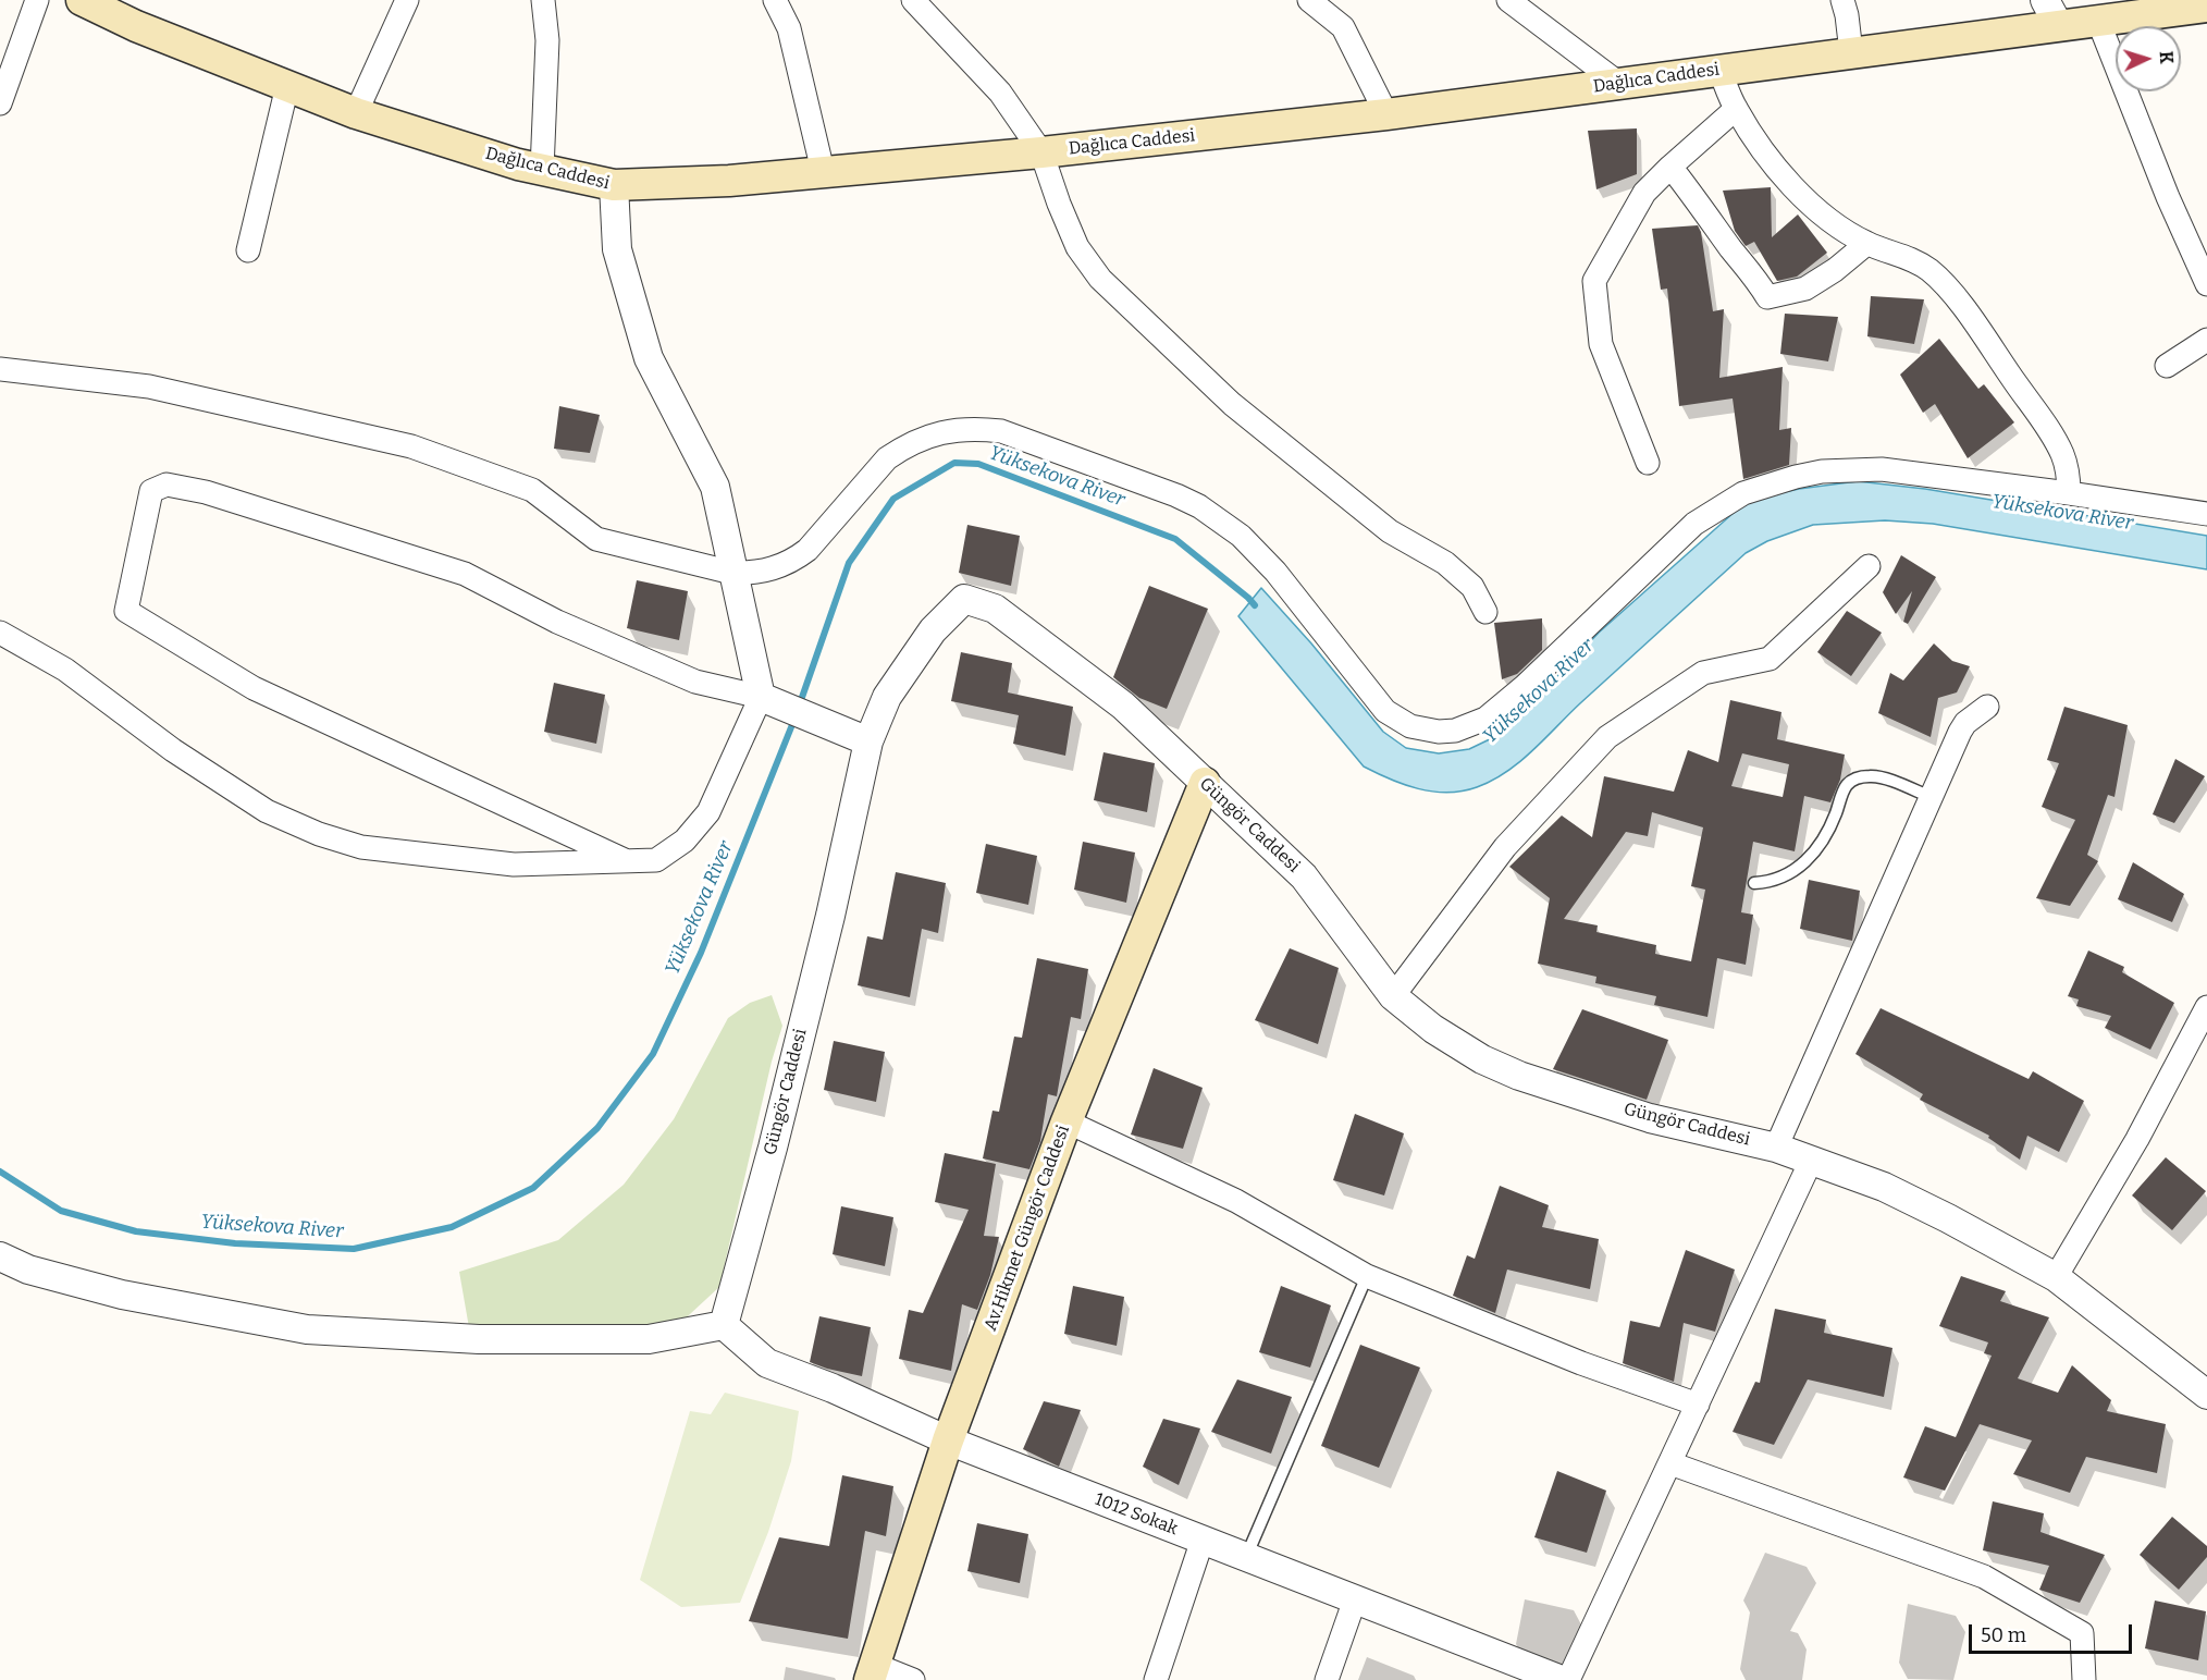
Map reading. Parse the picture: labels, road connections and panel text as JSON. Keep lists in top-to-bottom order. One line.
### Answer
{"streets":{"main road":["Dağlıca Caddesi","Av.Hikmet Güngör Caddesi"],"street":["Güngör Caddesi","1012 Sokak"]},"crossings":[["Güngör Caddesi","Av.Hikmet Güngör Caddesi"],["Güngör Caddesi","1012 Sokak"],["Av.Hikmet Güngör Caddesi","1012 Sokak"]],"water":["Yüksekova River"],"scale_bar":"50 m","north":"right"}
